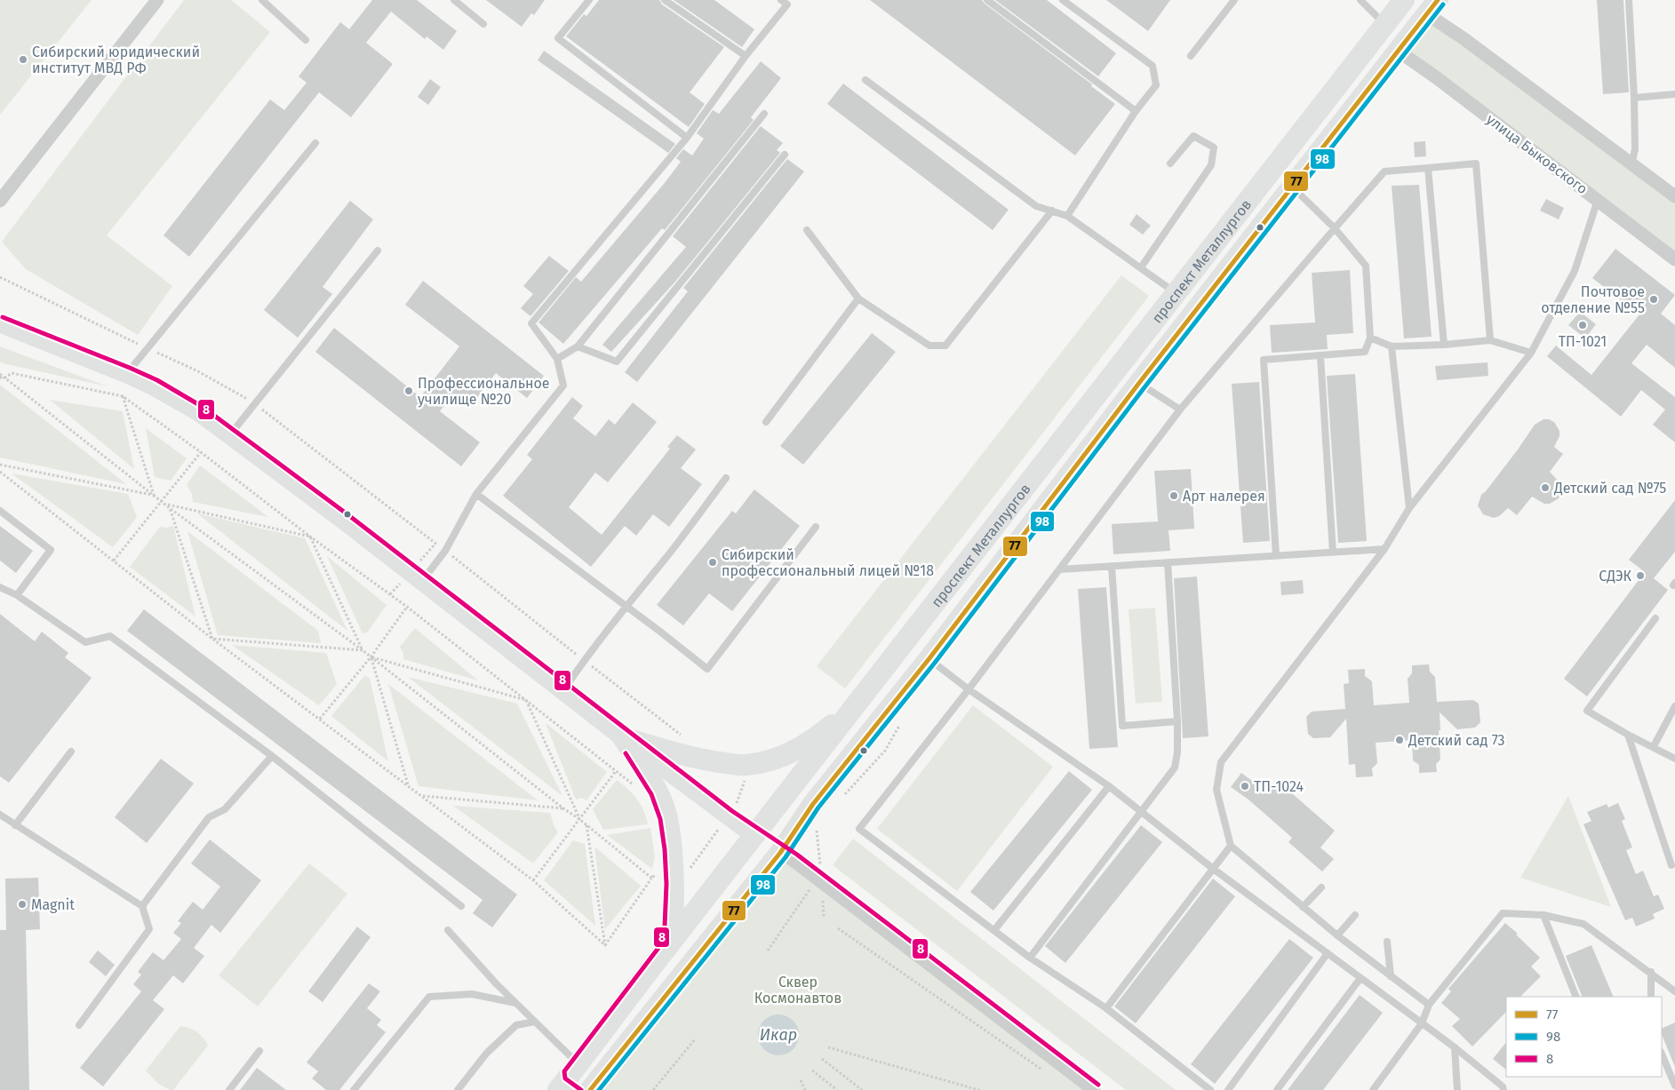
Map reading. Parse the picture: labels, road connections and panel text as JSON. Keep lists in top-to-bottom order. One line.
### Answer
{"streets":{"main road":["проспект Металлургов"],"street":["улица Быковского"]},"crossings":[["улица Быковского","проспект Металлургов"]],"water":["Икар"],"parks":["Сквер Космонавтов"],"places":["Сибирский юридический институт МВД РФ","Почтовое отделение №55","ТП-1021","Профессиональное училище №20","Детский сад №75","Арт налерея","Сибирский профессиональный лицей №18","СДЭК","Детский сад 73","ТП-1024","Magnit"],"lines":["transit line 77","transit line 98","transit line 8"],"legend":["77","98","8"]}
